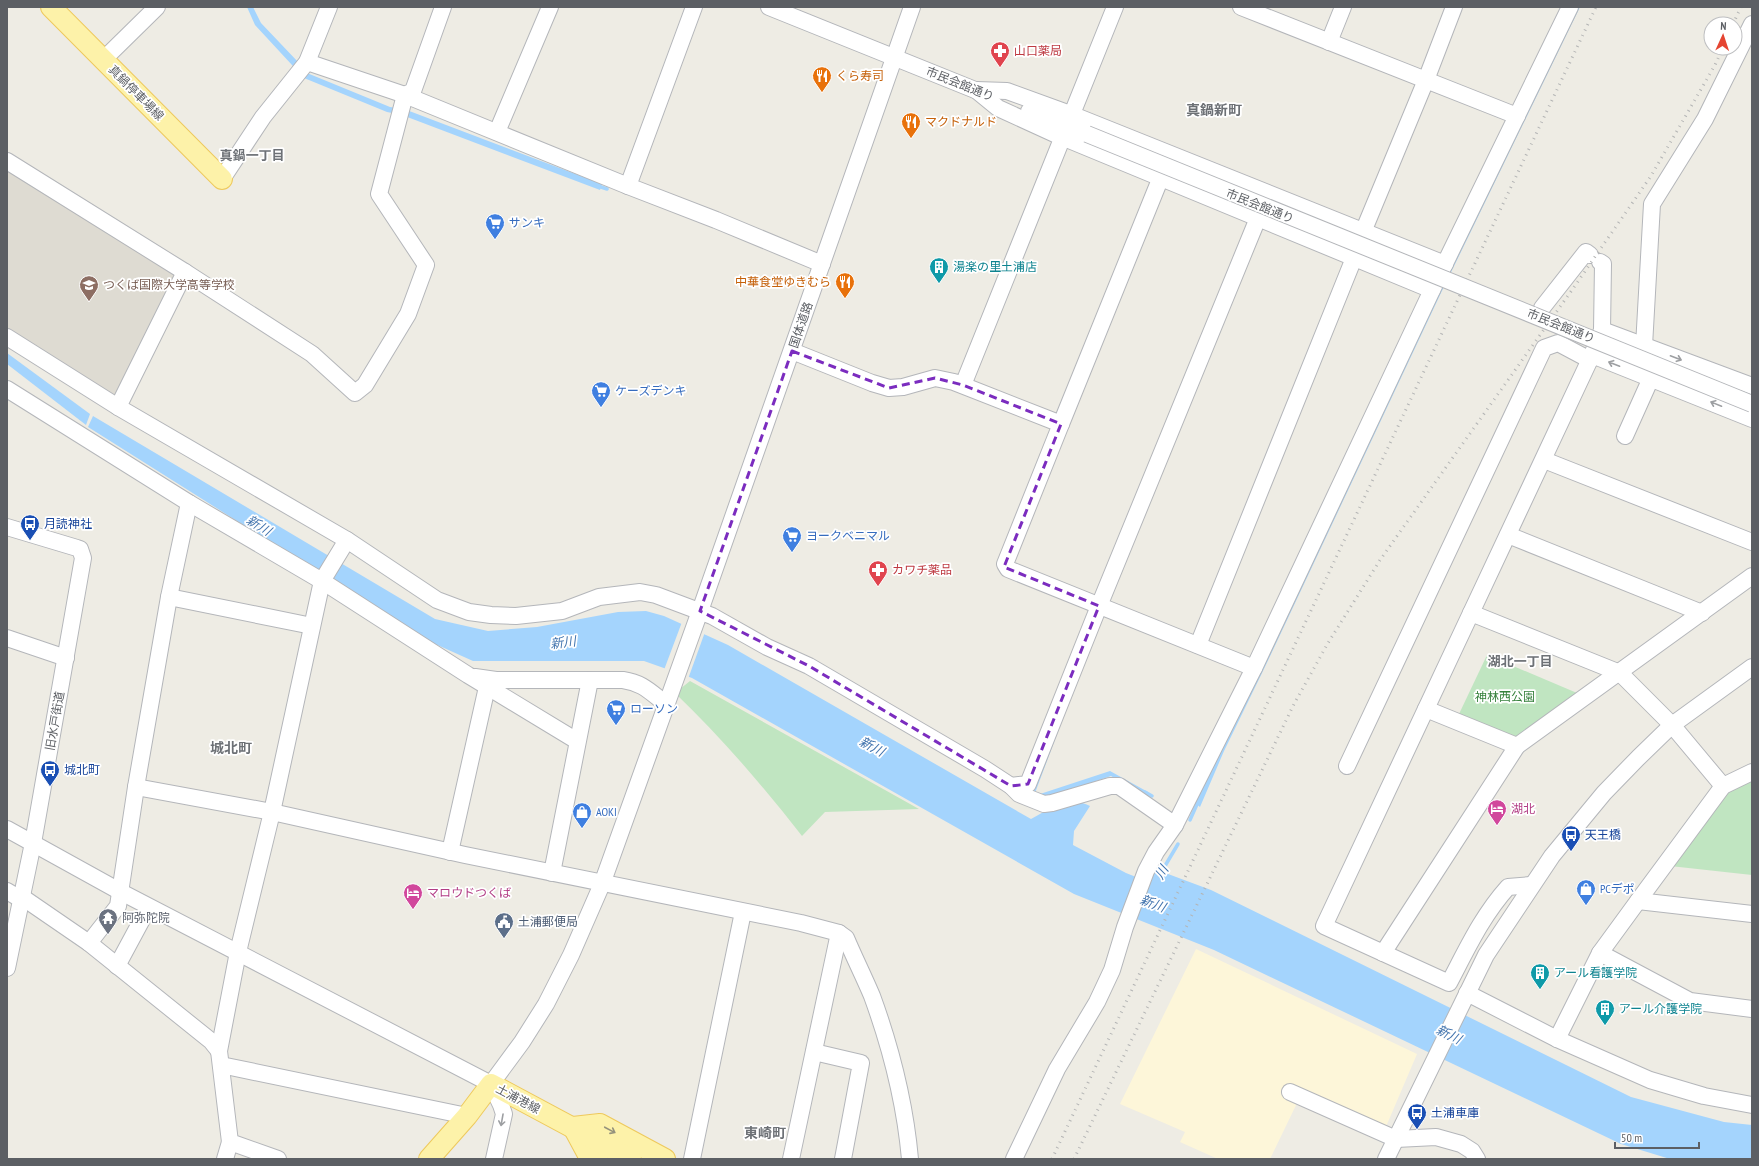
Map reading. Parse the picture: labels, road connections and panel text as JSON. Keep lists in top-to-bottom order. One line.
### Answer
{"streets":{"main road":["真鍋停車場線","土浦港線"],"street":["市民会館通り","国体道路","旧水戸街道"]},"crossings":[["市民会館通り","国体道路"],["国体道路","土浦港線"]],"districts":["真鍋新町","真鍋一丁目","湖北一丁目","城北町","東崎町"],"water":["新川","川"],"parks":["神林西公園"],"places":{"pharmacy":["山口薬局","カワチ薬品"],"restaurant":["くら寿司","マクドナルド","中華食堂ゆきむら"],"supermarket":["サンキ","ケーズデンキ","ヨークベニマル","ローソン"],"building":["湯楽の里土浦店","アール看護学院","アール介護学院"],"school or university":["つくば国際大学高等学校"],"bus stop":["月読神社","城北町","天王橋","土浦車庫"],"hotel":["湖北","マロウドつくば"],"shop":["AOKI","PCデポ"],"temple":["阿弥陀院"],"public building":["土浦郵便局"]},"scale_bar":"50 m","north":"top"}
